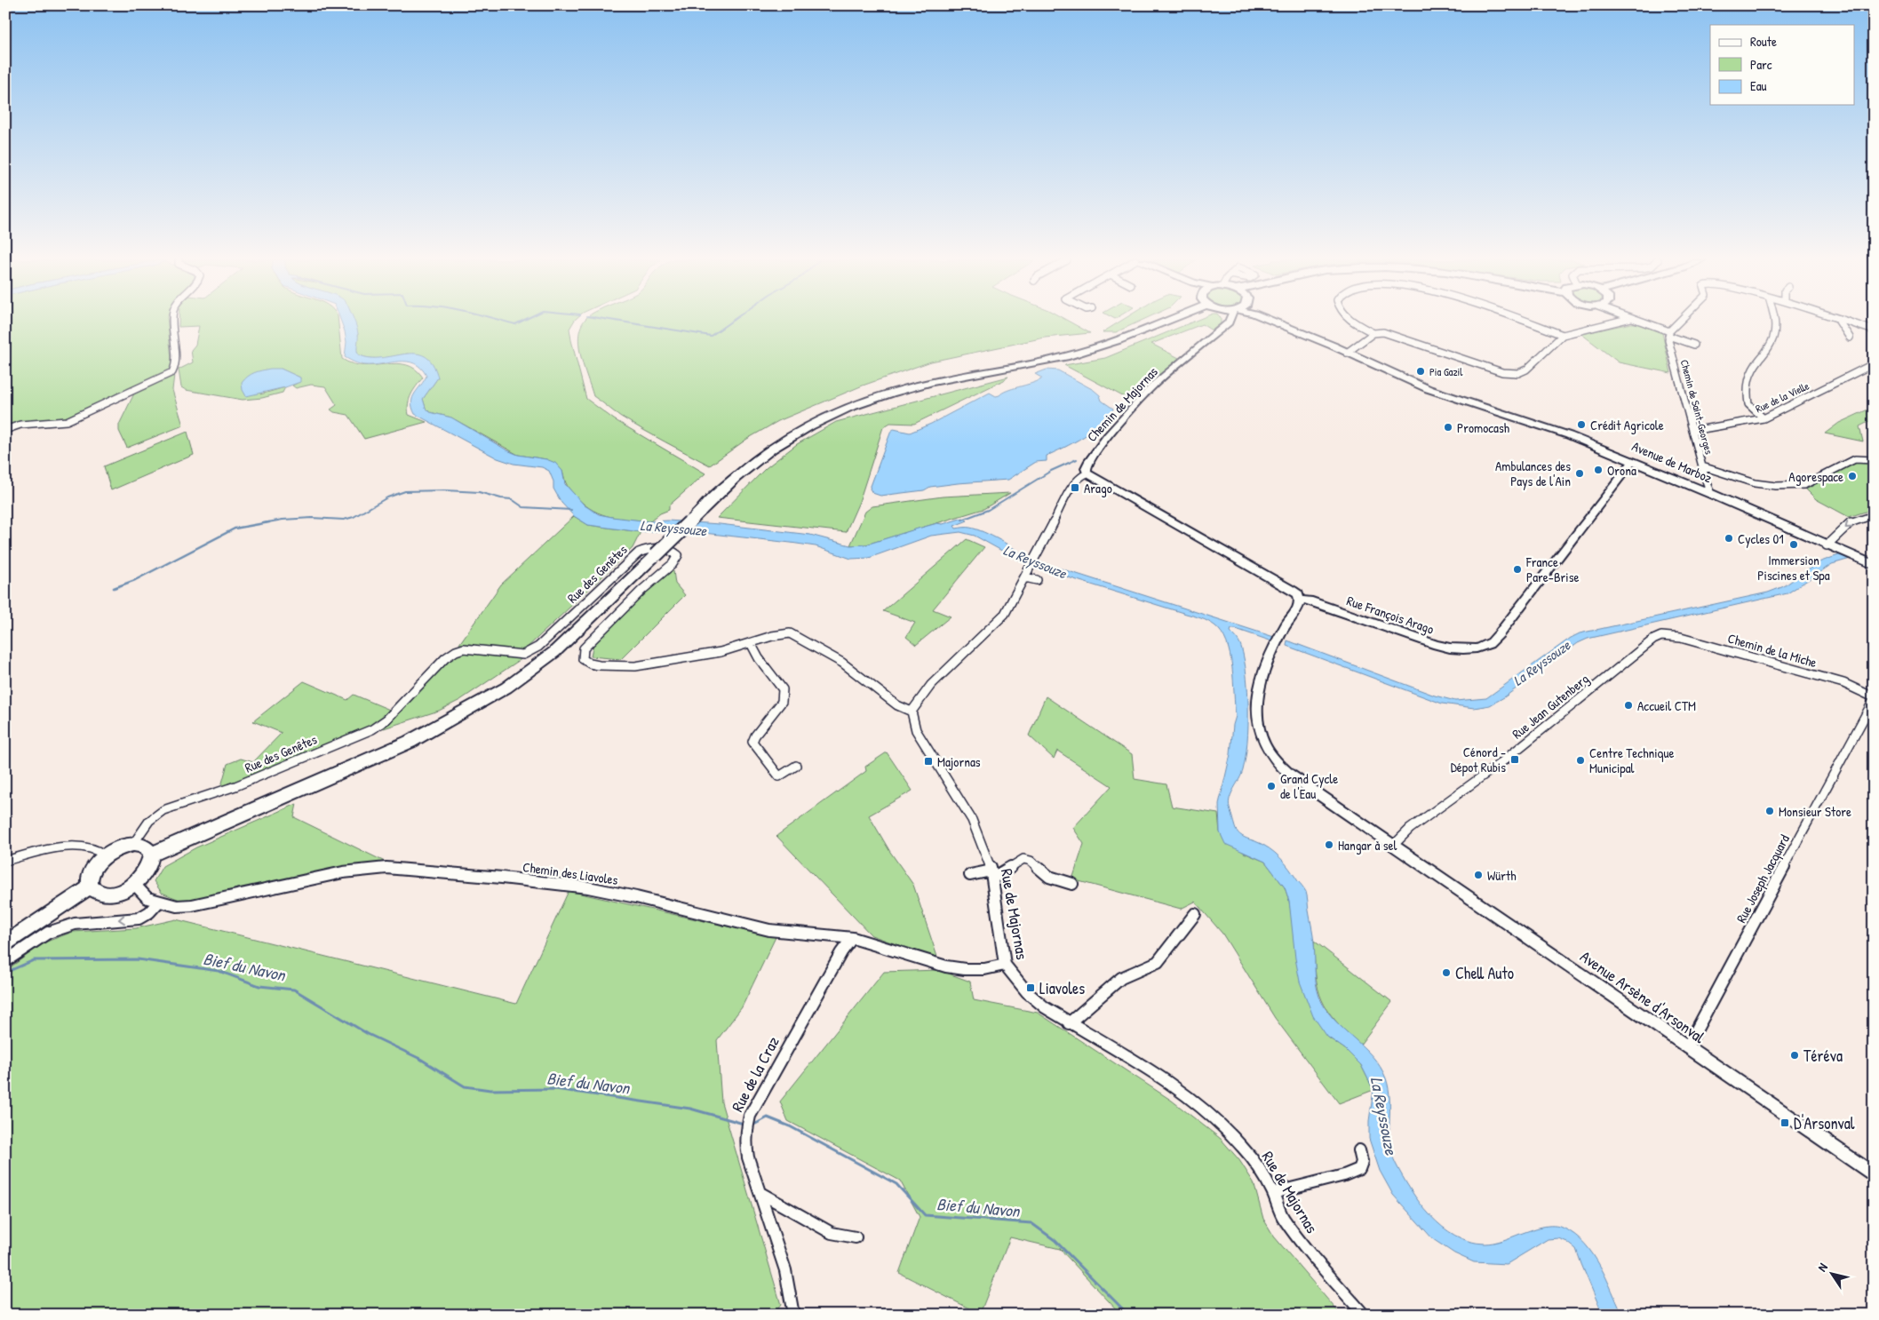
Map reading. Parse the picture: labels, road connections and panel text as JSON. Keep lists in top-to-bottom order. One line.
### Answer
{"streets":{"main road":["Avenue de Marboz"],"street":["Rue de la Vielle","Chemin de Majornas","Chemin de Saint-Georges","Rue des Genêtes","Rue François Arago","Chemin de la Miche","Rue Jean Gutenberg","Chemin des Liavoles","Rue Joseph Jacquard","Rue de Majornas","Avenue Arsène d'Arsonval","Rue de la Craz"]},"crossings":[["Rue de la Vielle","Chemin de Saint-Georges"],["Chemin de Majornas","Rue François Arago"],["Chemin de Saint-Georges","Avenue de Marboz"],["Avenue de Marboz","Rue François Arago"],["Rue des Genêtes","Chemin des Liavoles"],["Rue des Genêtes","Rue de Majornas"],["Rue François Arago","Avenue Arsène d'Arsonval"],["Chemin de la Miche","Rue Jean Gutenberg"],["Chemin de la Miche","Rue Joseph Jacquard"],["Rue Jean Gutenberg","Avenue Arsène d'Arsonval"],["Chemin des Liavoles","Rue de Majornas"],["Chemin des Liavoles","Rue de la Craz"],["Rue Joseph Jacquard","Avenue Arsène d'Arsonval"]],"water":["La Reyssouze","Bief du Navon"],"places":{"other":["Pia Gazil","Crédit Agricole","Promocash","Orona","Ambulances des Pays de l'Ain","Agorespace","Cycles 01","Immersion Piscines et Spa","France Pare-Brise","Accueil CTM","Centre Technique Municipal","Grand Cycle de l'Eau","Monsieur Store","Hangar à sel","Würth","Chell Auto","Téréva"],"transit":["Arago","Cénord - Dépot Rubis","Majornas","Liavoles","D'Arsonval"]},"legend":["Route","Parc","Eau"],"north":"top left"}
